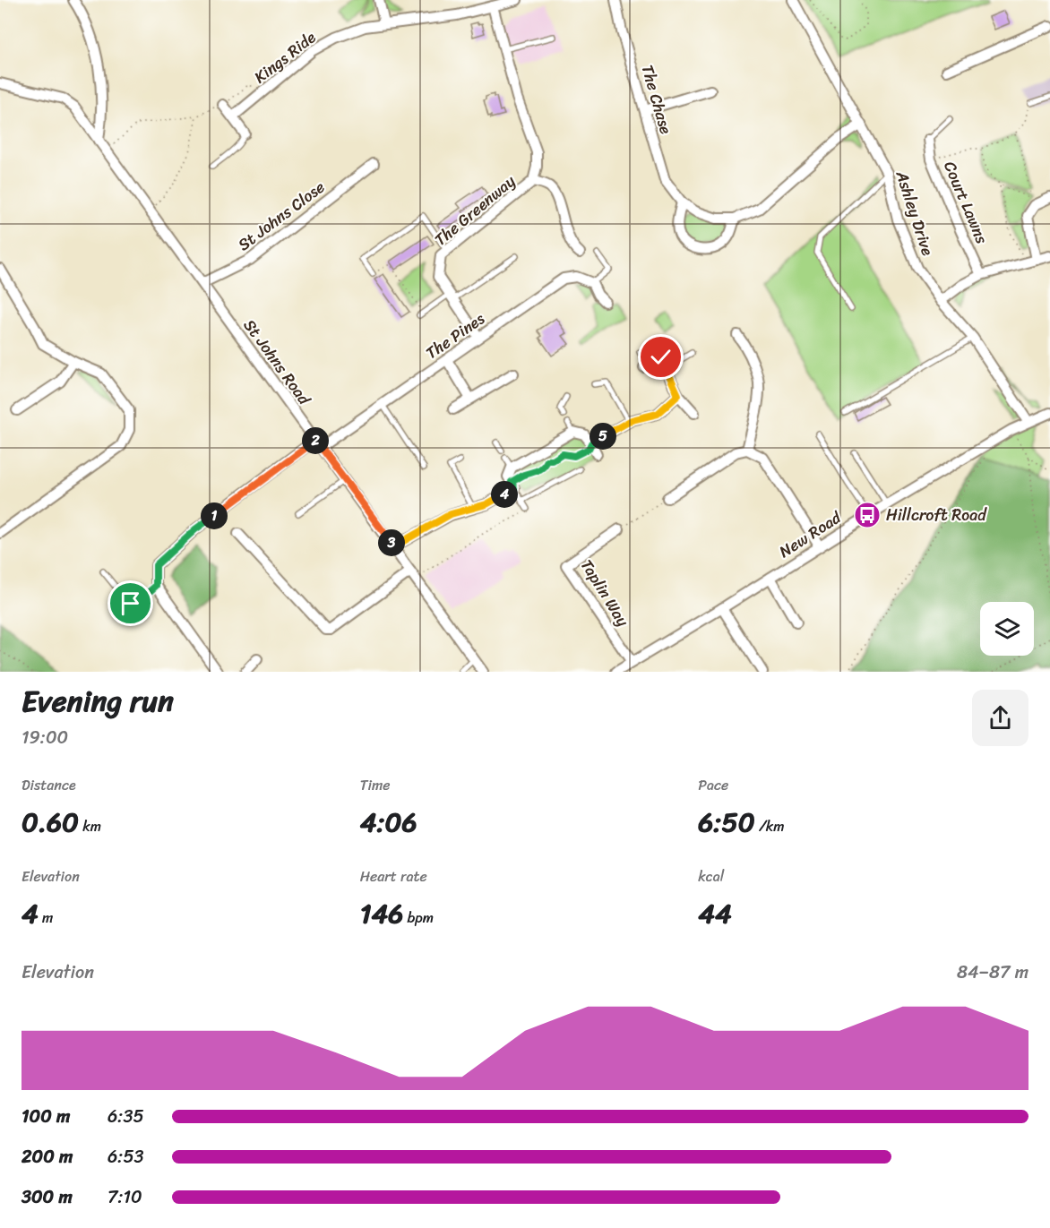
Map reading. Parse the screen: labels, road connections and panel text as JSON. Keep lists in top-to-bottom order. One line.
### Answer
{"streets":{"street":["Kings Ride","The Chase","Court Lawns","The Greenway","Ashley Drive","St Johns Close","The Pines","St Johns Road","New Road","Taplin Way"]},"crossings":[["Kings Ride","The Greenway"],["The Chase","Ashley Drive"],["The Greenway","The Pines"],["Ashley Drive","New Road"],["St Johns Close","St Johns Road"],["The Pines","St Johns Road"],["New Road","Taplin Way"]],"places":{"bus stop":["Hillcroft Road"]},"page":{"pins":["5","2","4","1","3"],"heading":["Evening run","19:00"],"stats":[["Distance","0.60 km"],["Time","4:06"],["Pace","6:50 /km"],["Elevation","4 m"],["Heart rate","146 bpm"],["kcal","44"]],"chart":["Elevation","84–87 m"],"list":[{"name":"100 m","note":"6:35"},{"name":"200 m","note":"6:53"},{"name":"300 m","note":"7:10"}]}}
